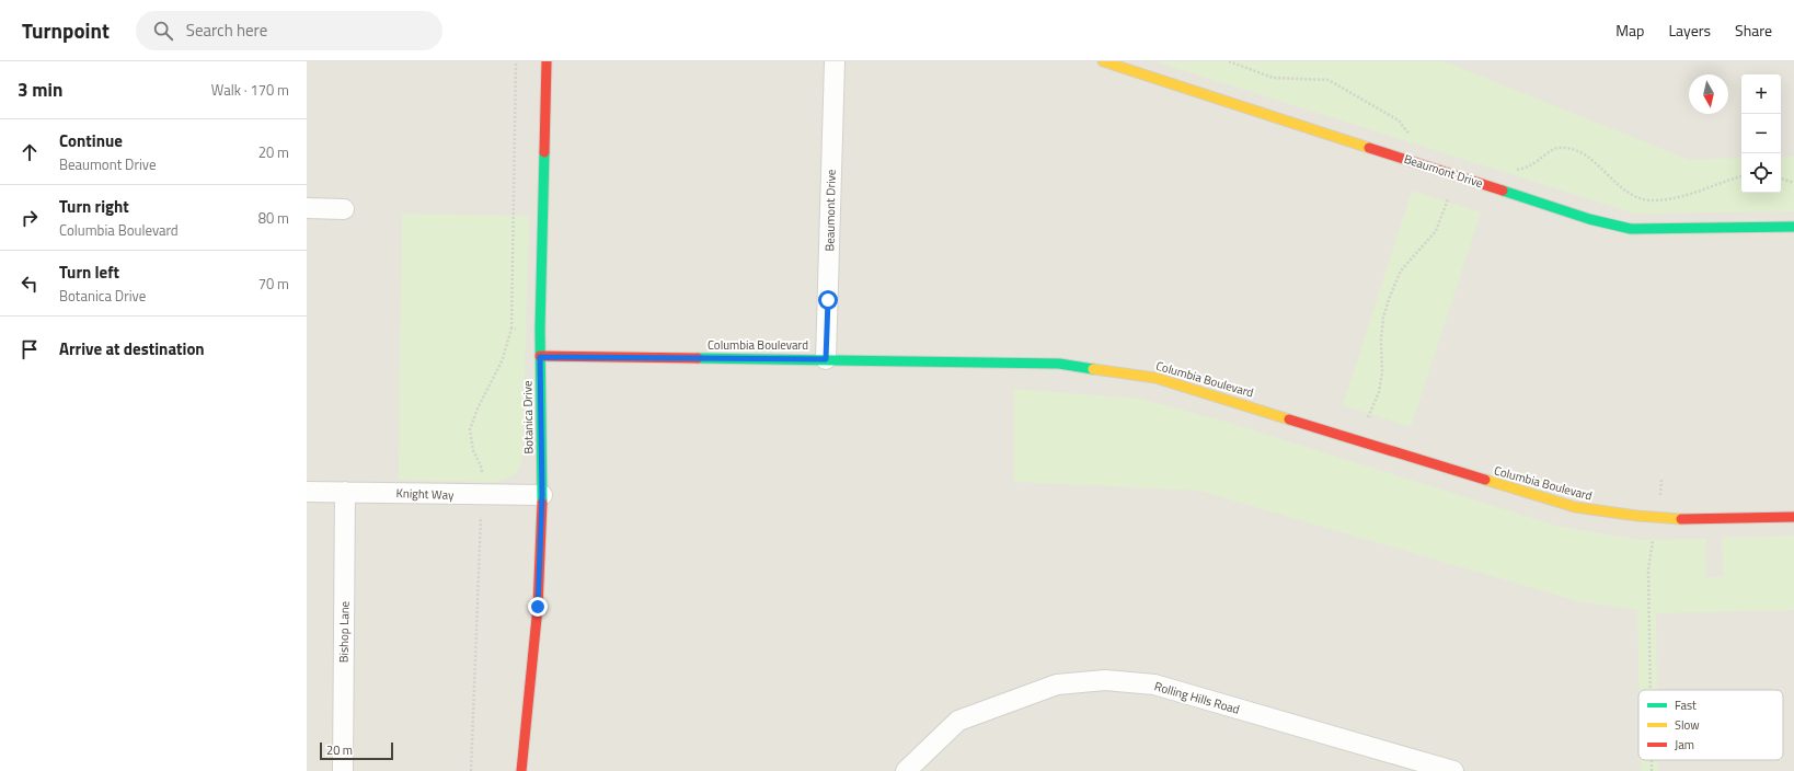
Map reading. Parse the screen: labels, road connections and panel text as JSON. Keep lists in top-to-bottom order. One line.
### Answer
{"streets":{"street":["Beaumont Drive","Columbia Boulevard","Botanica Drive","Knight Way","Bishop Lane","Rolling Hills Road"]},"crossings":[["Beaumont Drive","Columbia Boulevard"],["Columbia Boulevard","Botanica Drive"],["Botanica Drive","Knight Way"],["Knight Way","Bishop Lane"]],"legend":["Fast","Slow","Jam"],"scale_bar":"20 m","north":"bottom","page":{"header":"Turnpoint","search":"Search here","nav":["Map","Layers","Share"],"heading":["3 min","Walk · 170 m"],"map_buttons":["+","−"],"list":[["Continue","Beaumont Drive","20 m"],["Turn right","Columbia Boulevard","80 m"],["Turn left","Botanica Drive","70 m"],"Arrive at destination"],"scale":"20 m"}}
